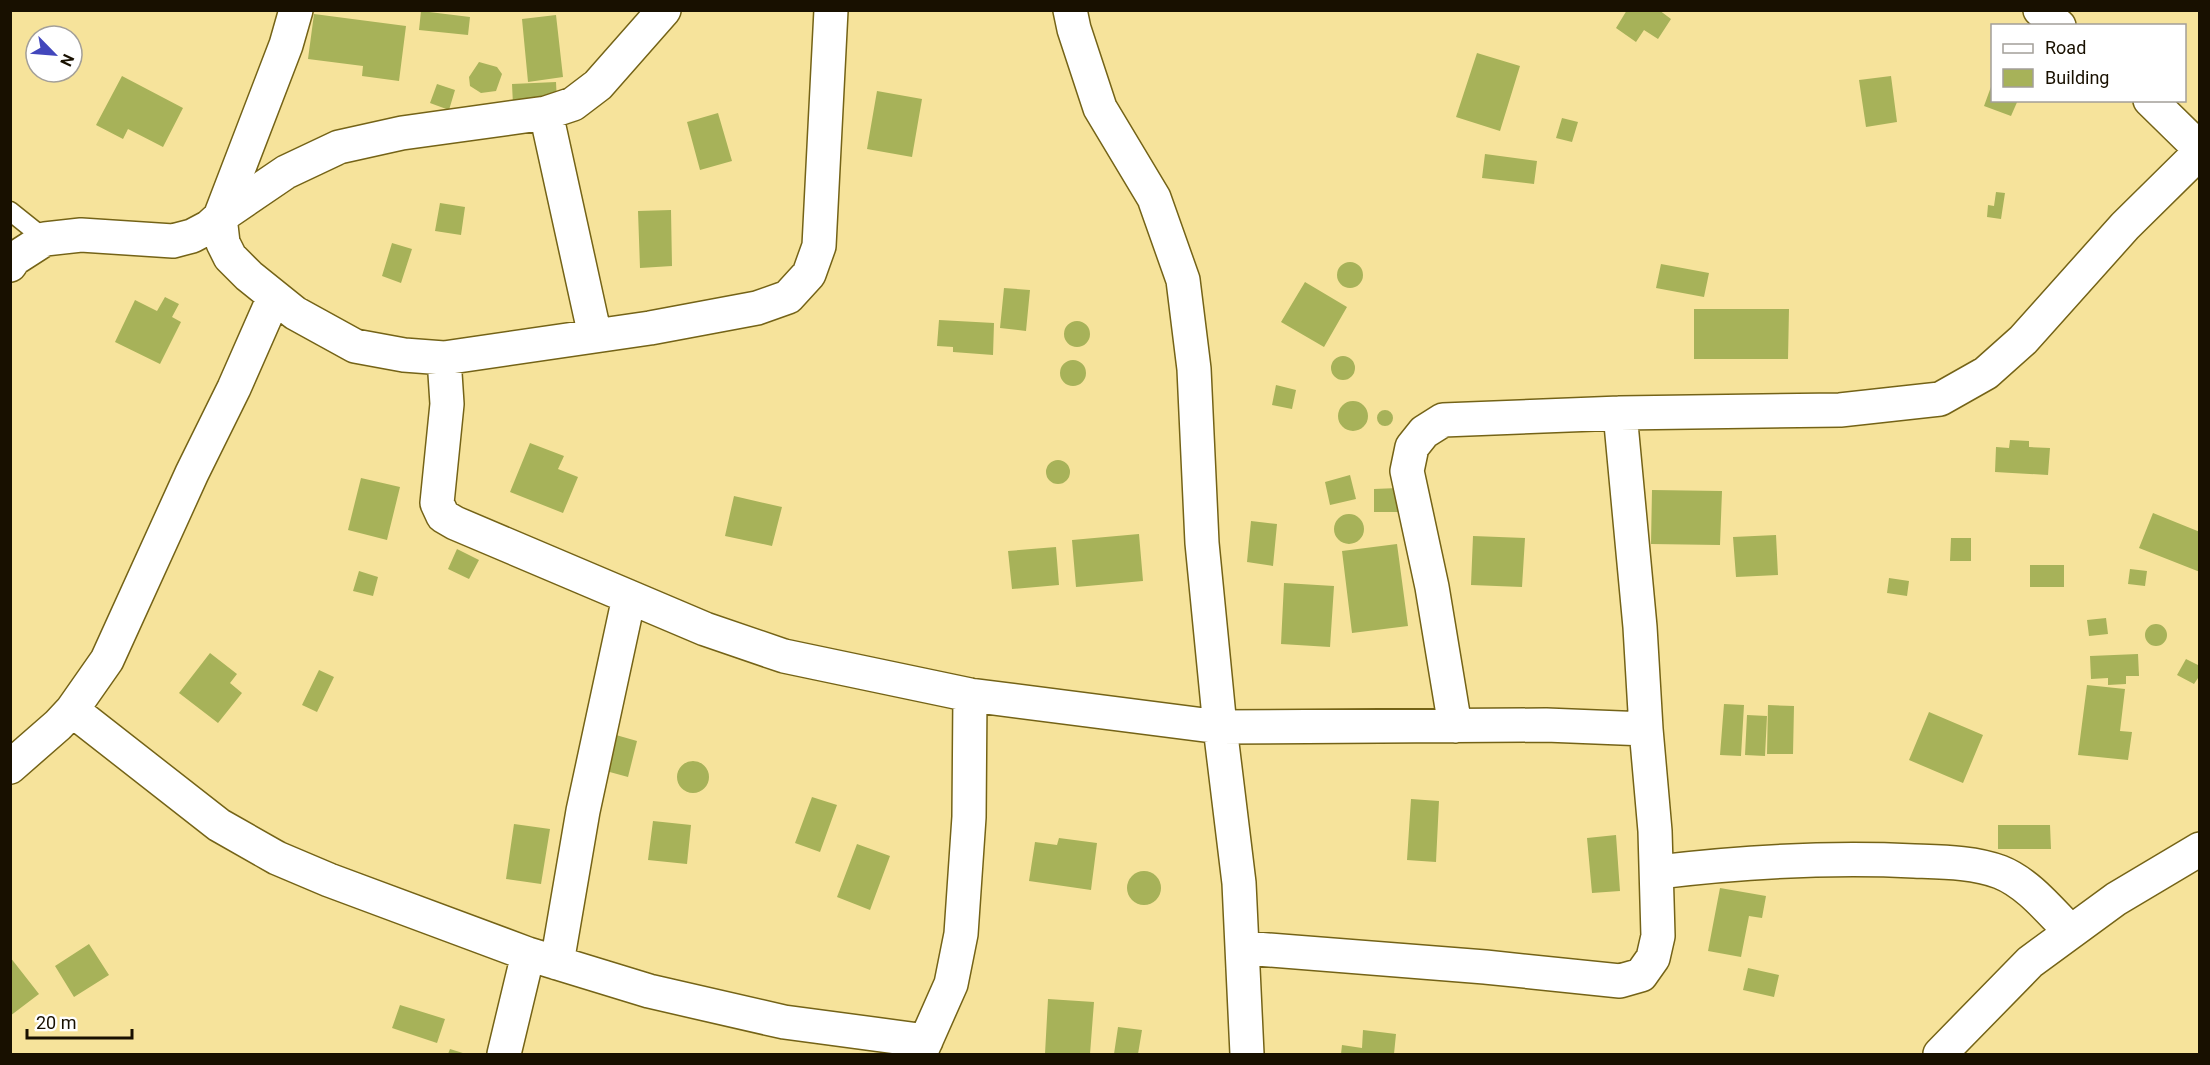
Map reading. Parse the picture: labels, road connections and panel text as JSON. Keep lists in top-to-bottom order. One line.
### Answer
{"legend":["Road","Building"],"scale_bar":"20 m","north":"bottom right"}
